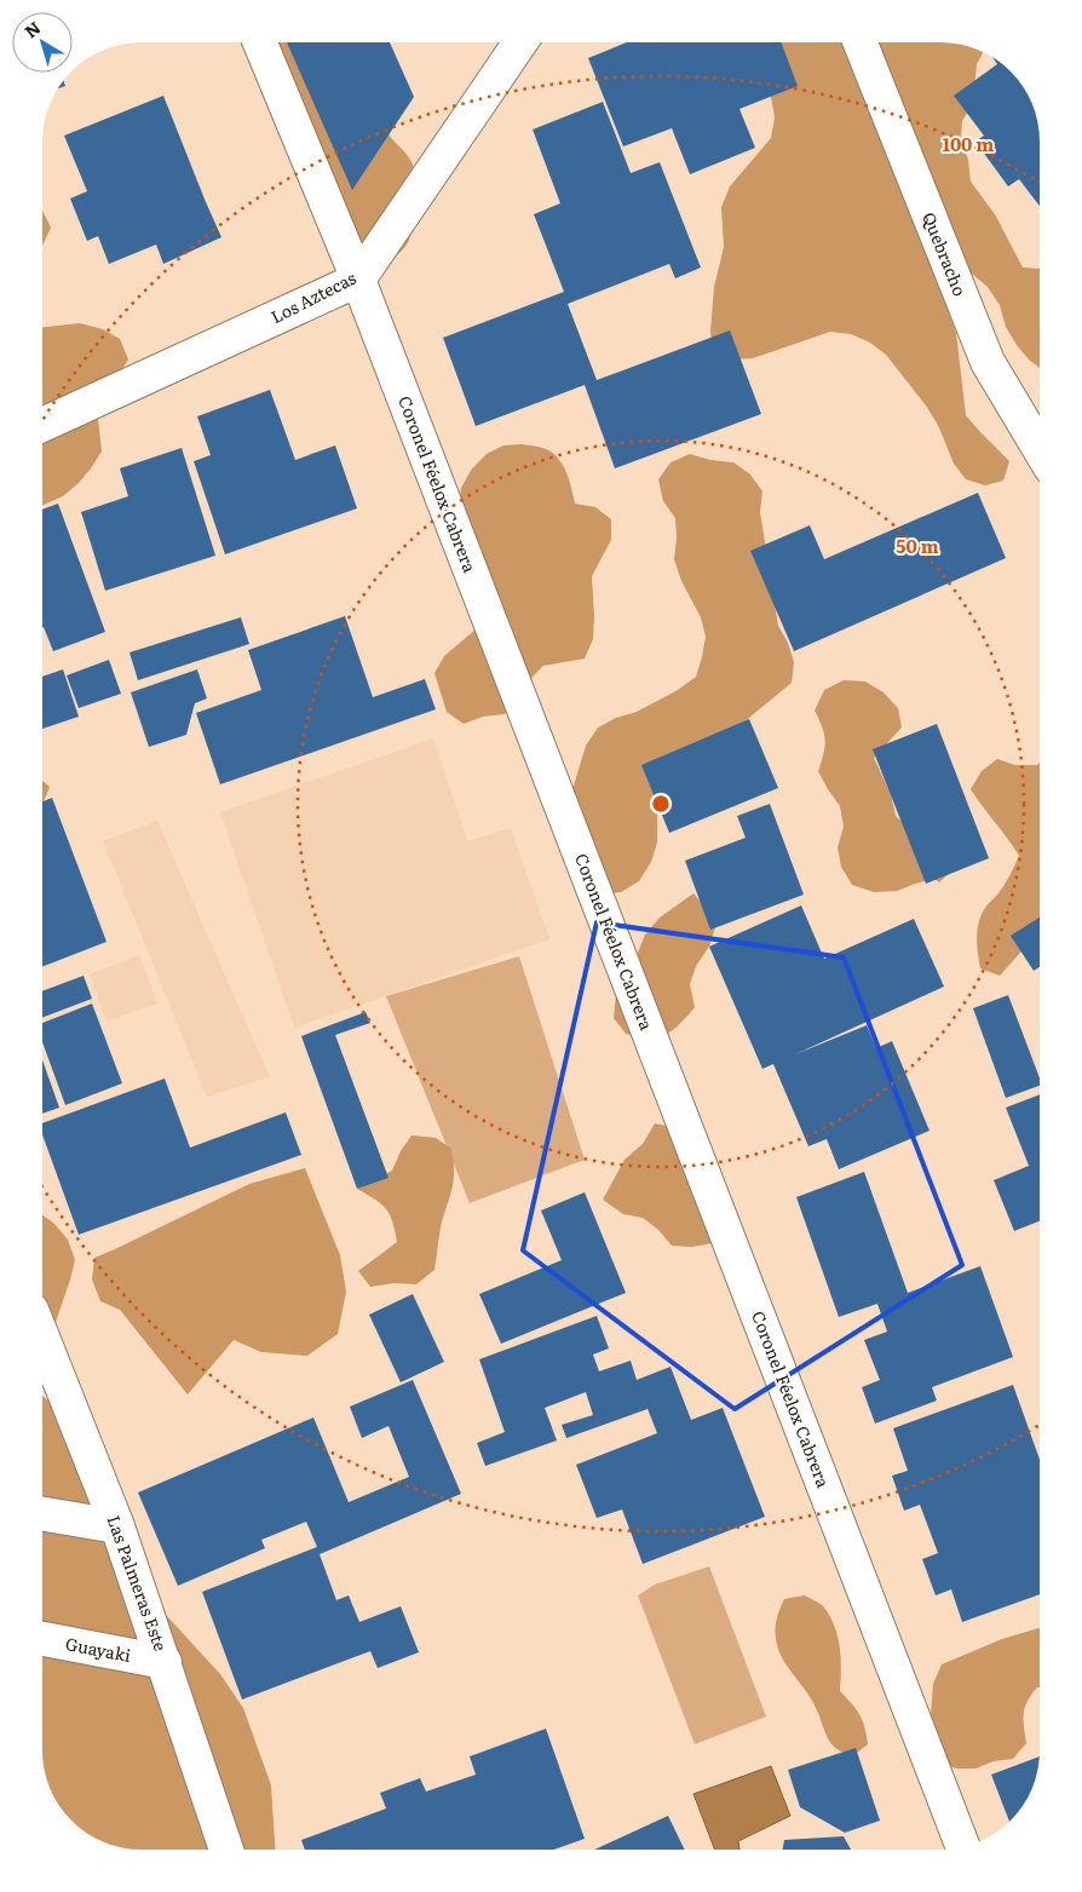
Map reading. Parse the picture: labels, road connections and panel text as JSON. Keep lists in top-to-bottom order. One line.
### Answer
{"streets":{"street":["Quebracho","Los Aztecas","Coronel Féelox Cabrera","Las Palmeras Este","Guayaki"]},"crossings":[["Los Aztecas","Coronel Féelox Cabrera"],["Las Palmeras Este","Guayaki"]],"north":"top left","rings":["100 m","50 m"]}
